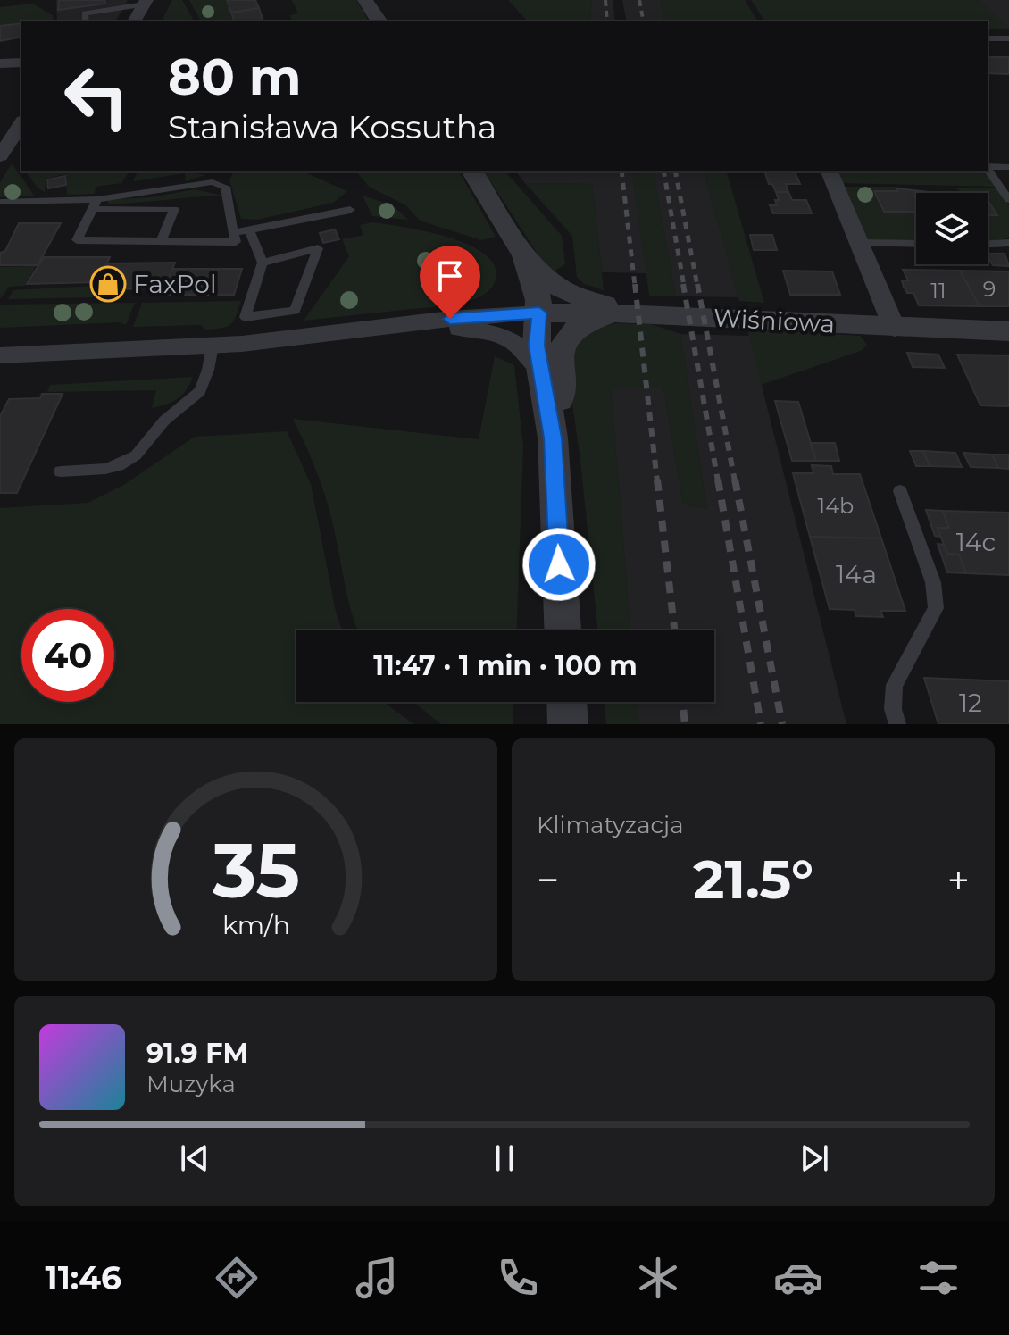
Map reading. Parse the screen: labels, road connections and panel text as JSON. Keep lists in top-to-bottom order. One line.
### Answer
{"streets":{"street":["Wiśniowa"]},"places":{"shop":["FaxPol"]},"house_numbers":["9","11","14b","14c","14a","12"],"page":{"turn":["80 m","Stanisława Kossutha"],"limit":"40","trip":"11:47 · 1 min · 100 m","tile":"Klimatyzacja","heat":["−","21.5°","+"],"song":["91.9 FM","Muzyka"],"tabs":"11:46","gauge":["35","km/h"]}}
